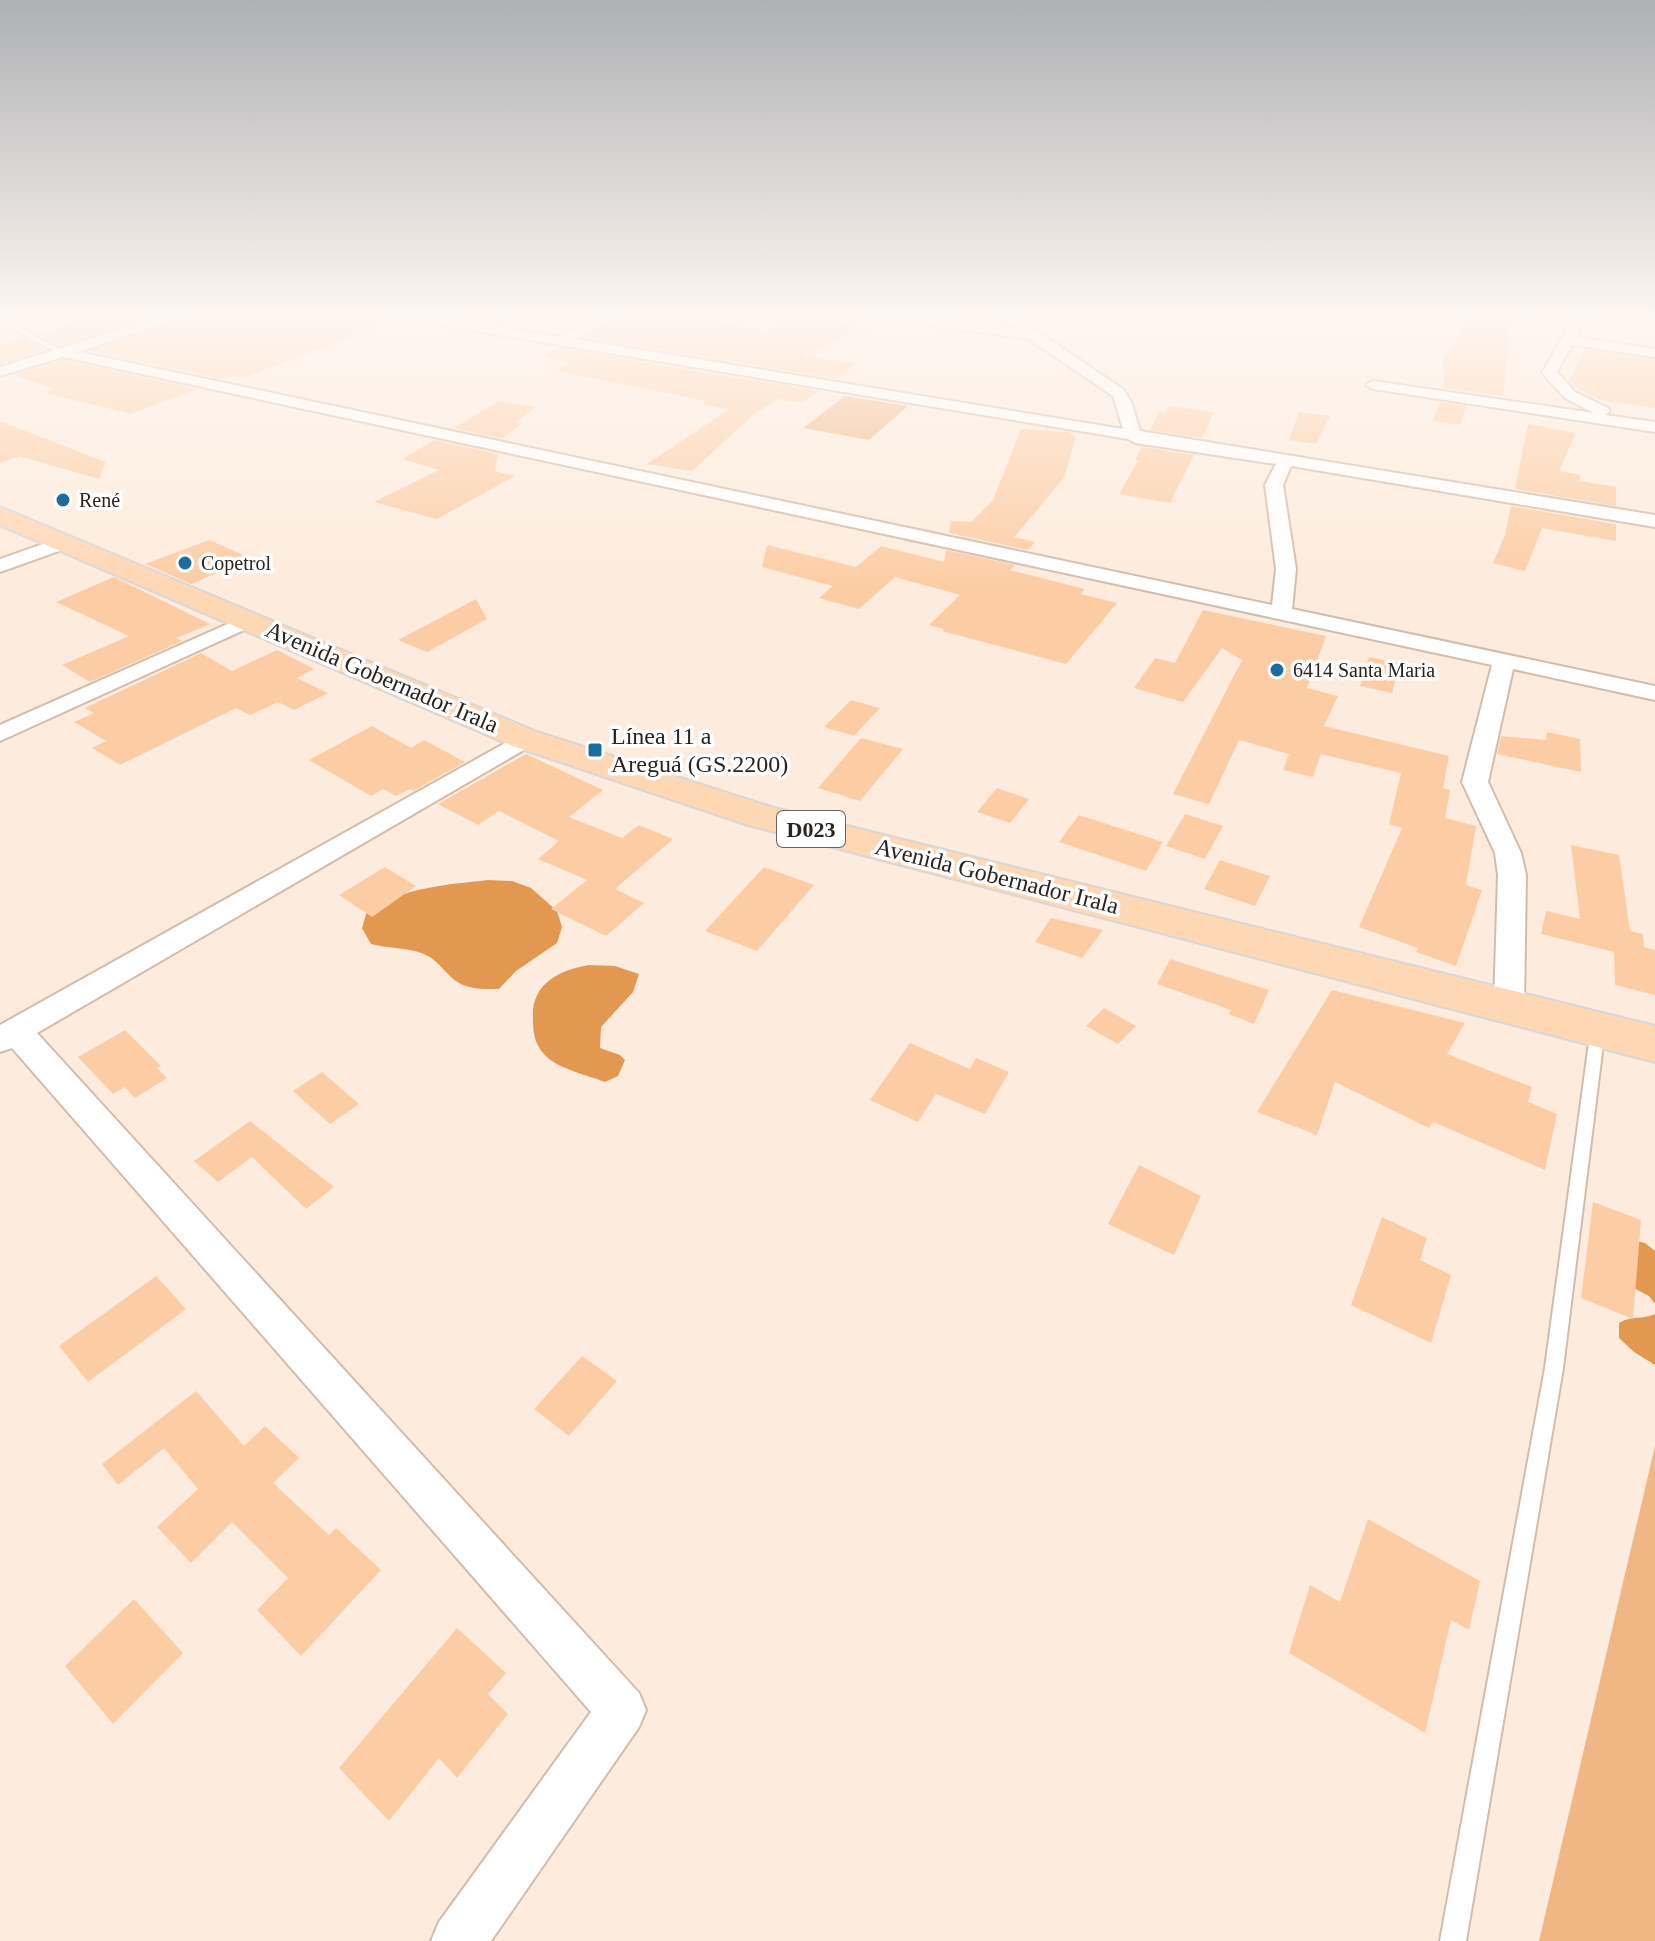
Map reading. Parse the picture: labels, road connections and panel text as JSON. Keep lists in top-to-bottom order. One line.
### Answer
{"streets":{"main road":["Avenida Gobernador Irala","D023"]},"places":{"other":["René","Copetrol","6414 Santa Maria"],"transit":["Línea 11 a Areguá (GS.2200)"]}}
